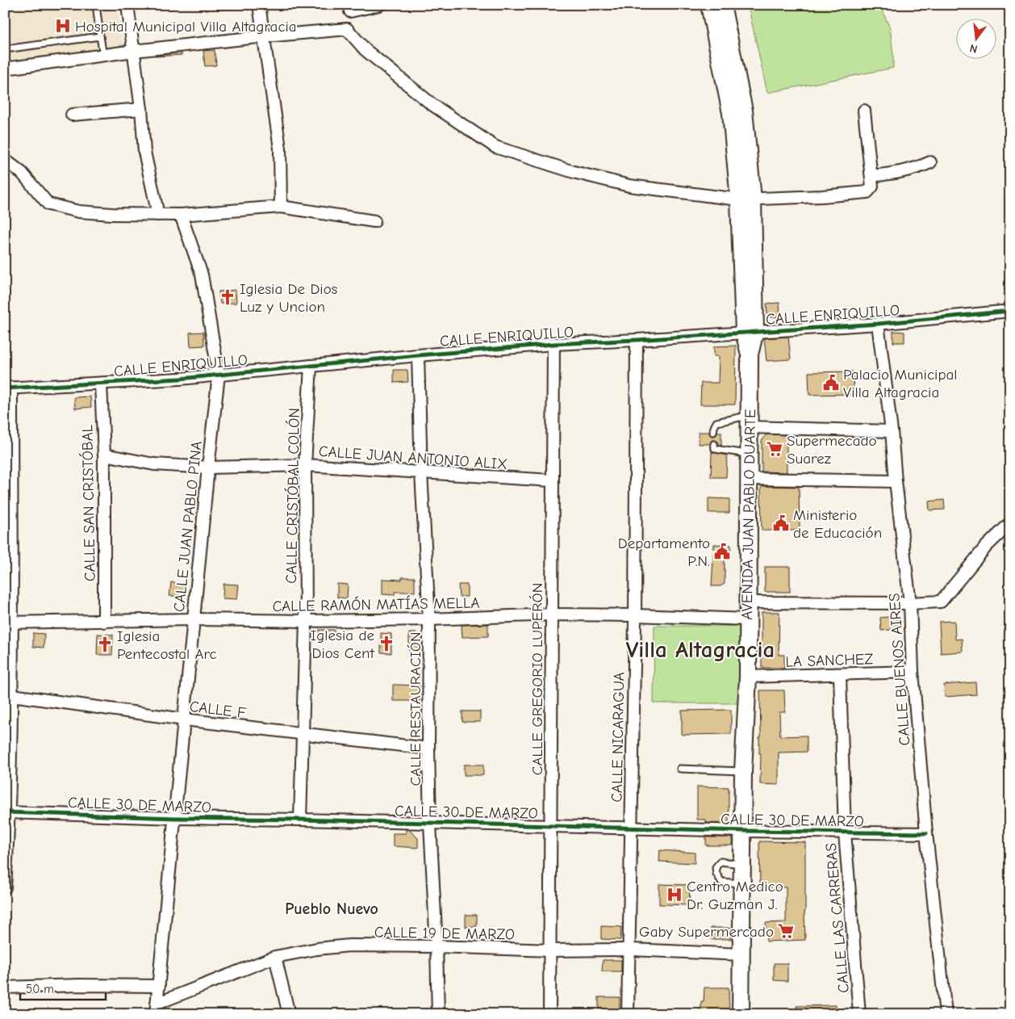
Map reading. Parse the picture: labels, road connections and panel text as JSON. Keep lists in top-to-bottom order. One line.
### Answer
{"streets":{"main road":["AVENIDA JUAN PABLO DUARTE"],"street":["CALLE ENRIQUILLO","CALLE JUAN ANTONIO ALIX","CALLE CRISTÓBAL COLÓN","CALLE SAN CRISTÓBAL","CALLE JUAN PABLO PINA","CALLE RAMÓN MATÍAS MELLA","LA SANCHEZ","CALLE BUENOS AIRES","CALLE GREGORIO LUPERÓN","CALLE F","CALLE RESTAURACIÓN","CALLE NICARAGUA","CALLE 30 DE MARZO","CALLE LAS CARRERAS","CALLE 19 DE MARZO"]},"crossings":[["CALLE ENRIQUILLO","CALLE CRISTÓBAL COLÓN"],["CALLE ENRIQUILLO","CALLE SAN CRISTÓBAL"],["CALLE ENRIQUILLO","AVENIDA JUAN PABLO DUARTE"],["CALLE ENRIQUILLO","CALLE JUAN PABLO PINA"],["CALLE ENRIQUILLO","CALLE BUENOS AIRES"],["CALLE ENRIQUILLO","CALLE GREGORIO LUPERÓN"],["CALLE ENRIQUILLO","CALLE RESTAURACIÓN"],["CALLE ENRIQUILLO","CALLE NICARAGUA"],["CALLE JUAN ANTONIO ALIX","CALLE CRISTÓBAL COLÓN"],["CALLE JUAN ANTONIO ALIX","CALLE SAN CRISTÓBAL"],["CALLE JUAN ANTONIO ALIX","CALLE JUAN PABLO PINA"],["CALLE JUAN ANTONIO ALIX","CALLE GREGORIO LUPERÓN"],["CALLE JUAN ANTONIO ALIX","CALLE RESTAURACIÓN"],["CALLE CRISTÓBAL COLÓN","CALLE RAMÓN MATÍAS MELLA"],["CALLE CRISTÓBAL COLÓN","CALLE F"],["CALLE CRISTÓBAL COLÓN","CALLE 30 DE MARZO"],["CALLE SAN CRISTÓBAL","CALLE RAMÓN MATÍAS MELLA"],["AVENIDA JUAN PABLO DUARTE","CALLE RAMÓN MATÍAS MELLA"],["AVENIDA JUAN PABLO DUARTE","LA SANCHEZ"],["AVENIDA JUAN PABLO DUARTE","CALLE 30 DE MARZO"],["AVENIDA JUAN PABLO DUARTE","CALLE 19 DE MARZO"],["CALLE JUAN PABLO PINA","CALLE RAMÓN MATÍAS MELLA"],["CALLE JUAN PABLO PINA","CALLE F"],["CALLE JUAN PABLO PINA","CALLE 30 DE MARZO"],["CALLE JUAN PABLO PINA","CALLE 19 DE MARZO"],["CALLE RAMÓN MATÍAS MELLA","CALLE GREGORIO LUPERÓN"],["CALLE RAMÓN MATÍAS MELLA","CALLE RESTAURACIÓN"],["CALLE RAMÓN MATÍAS MELLA","CALLE NICARAGUA"],["LA SANCHEZ","CALLE BUENOS AIRES"],["LA SANCHEZ","CALLE LAS CARRERAS"],["CALLE BUENOS AIRES","CALLE 30 DE MARZO"],["CALLE GREGORIO LUPERÓN","CALLE 30 DE MARZO"],["CALLE GREGORIO LUPERÓN","CALLE 19 DE MARZO"],["CALLE F","CALLE RESTAURACIÓN"],["CALLE RESTAURACIÓN","CALLE 30 DE MARZO"],["CALLE RESTAURACIÓN","CALLE 19 DE MARZO"],["CALLE NICARAGUA","CALLE 30 DE MARZO"],["CALLE NICARAGUA","CALLE 19 DE MARZO"],["CALLE 30 DE MARZO","CALLE LAS CARRERAS"]],"districts":["Villa Altagracia","Pueblo Nuevo"],"places":{"hospital":["Hospital Municipal Villa Altagracia","Centro Medico Dr. Guzman J."],"church":["Iglesia De Dios Luz y Uncion","Iglesia de Dios Cent","Iglesia Pentecostal Arc"],"public building":["Palacio Municipal Villa Altagracia","Ministerio de Educación","Departamento P.N."],"supermarket":["Supermecado Suarez","Gaby Supermercado"]},"scale_bar":"50 m","north":"bottom"}
